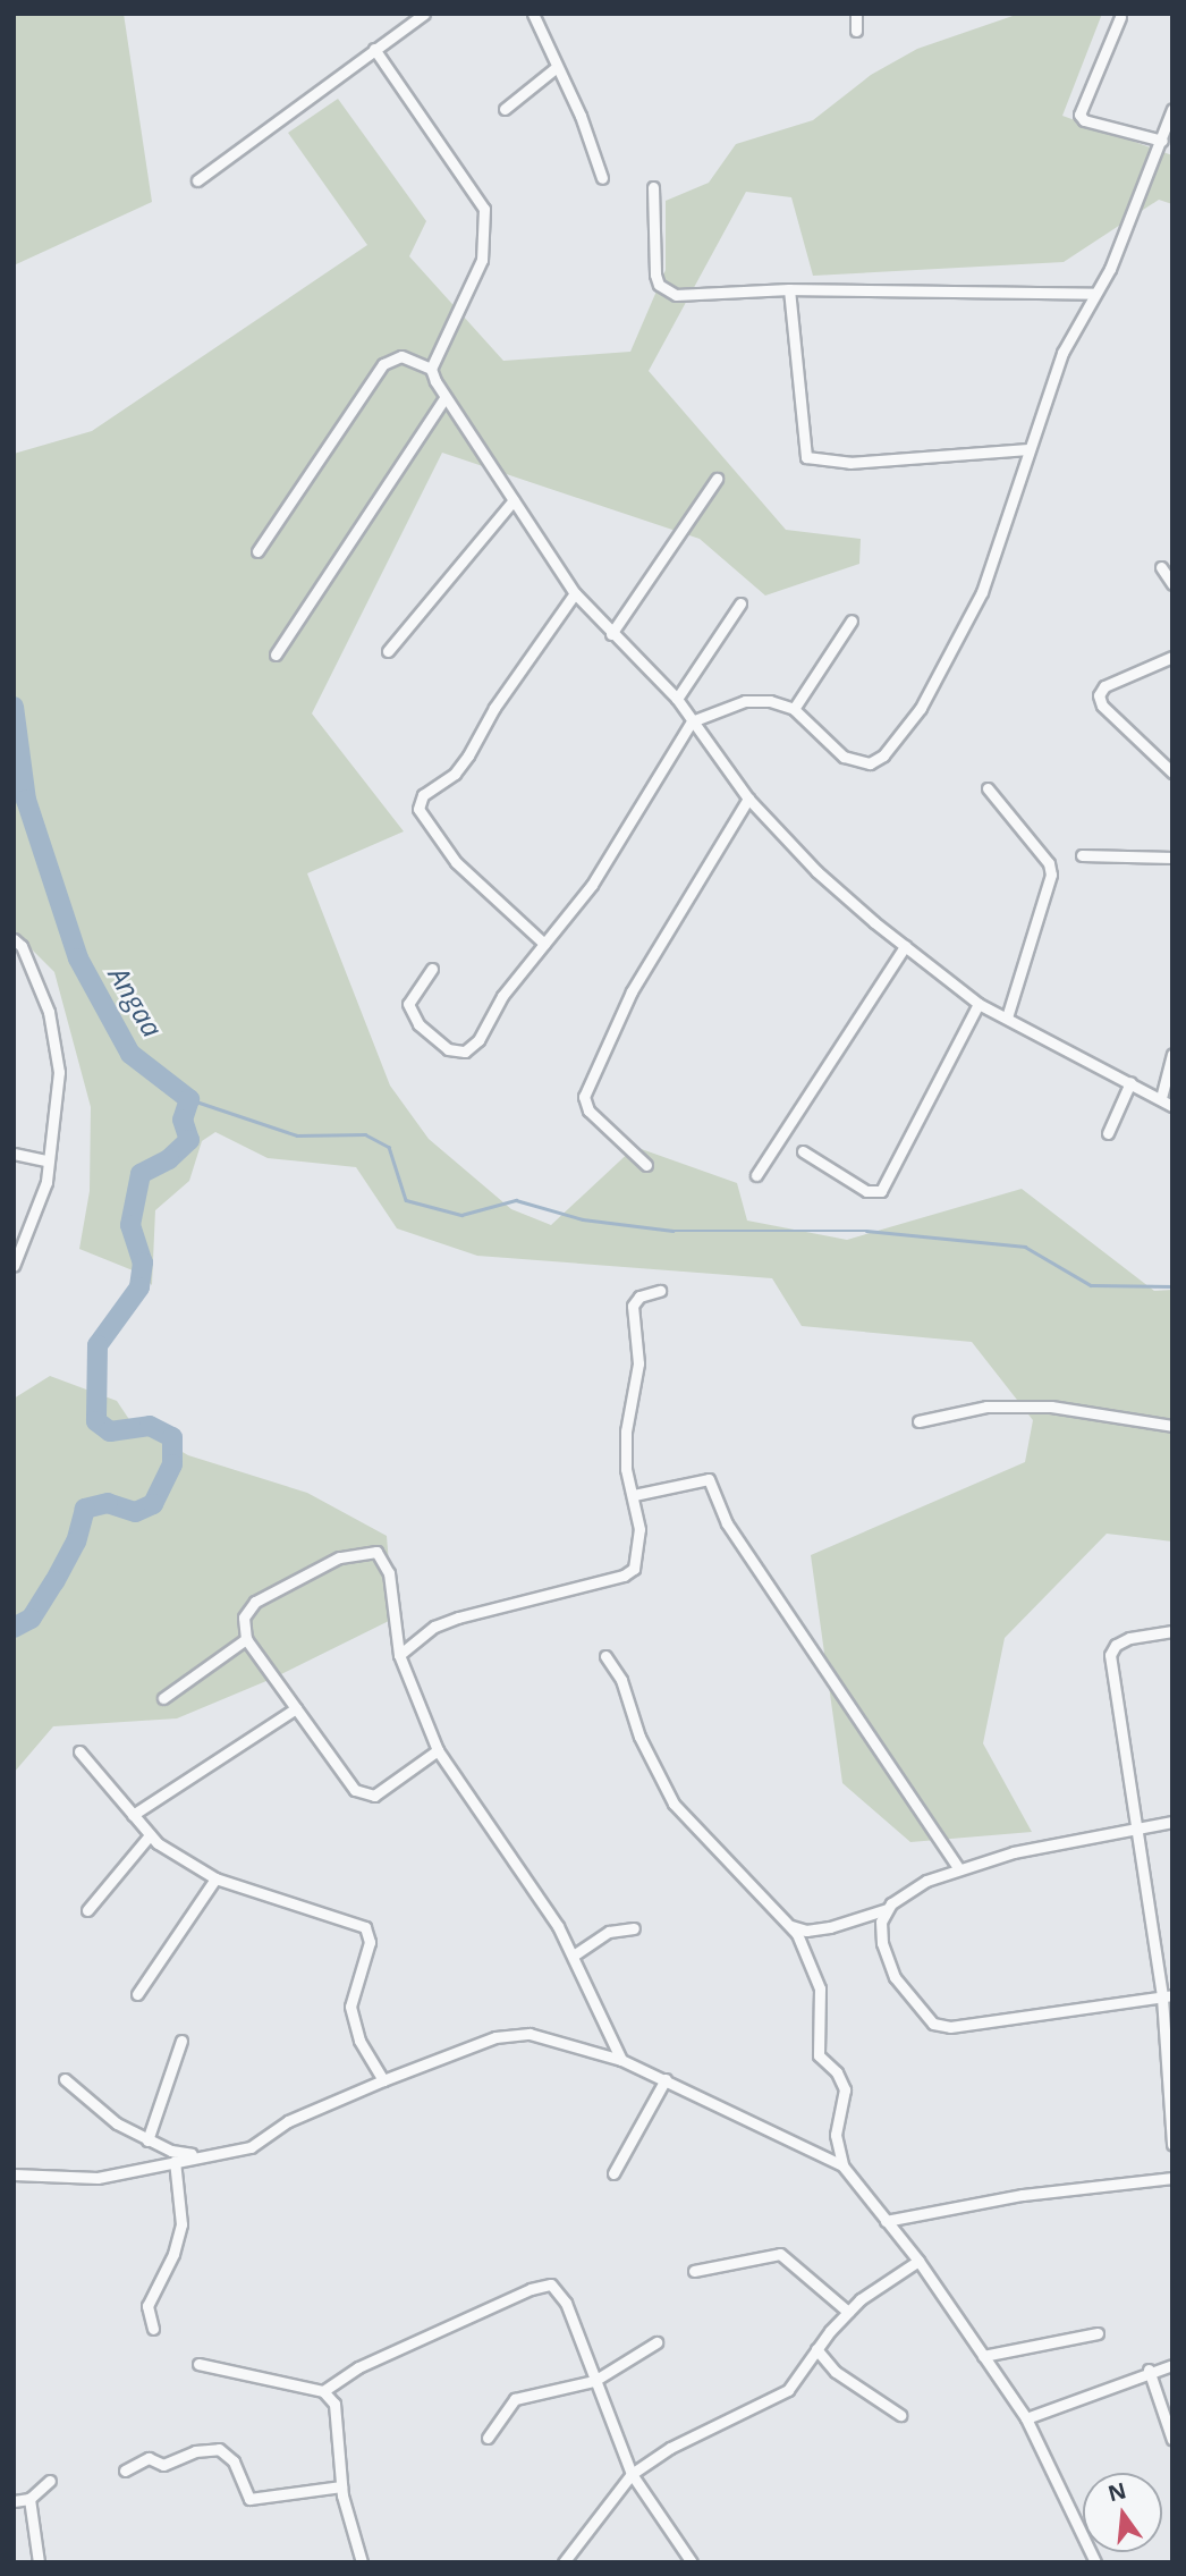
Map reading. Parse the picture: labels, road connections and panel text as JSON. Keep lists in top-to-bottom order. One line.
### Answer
{"water":["Angaa"],"north":"top"}
